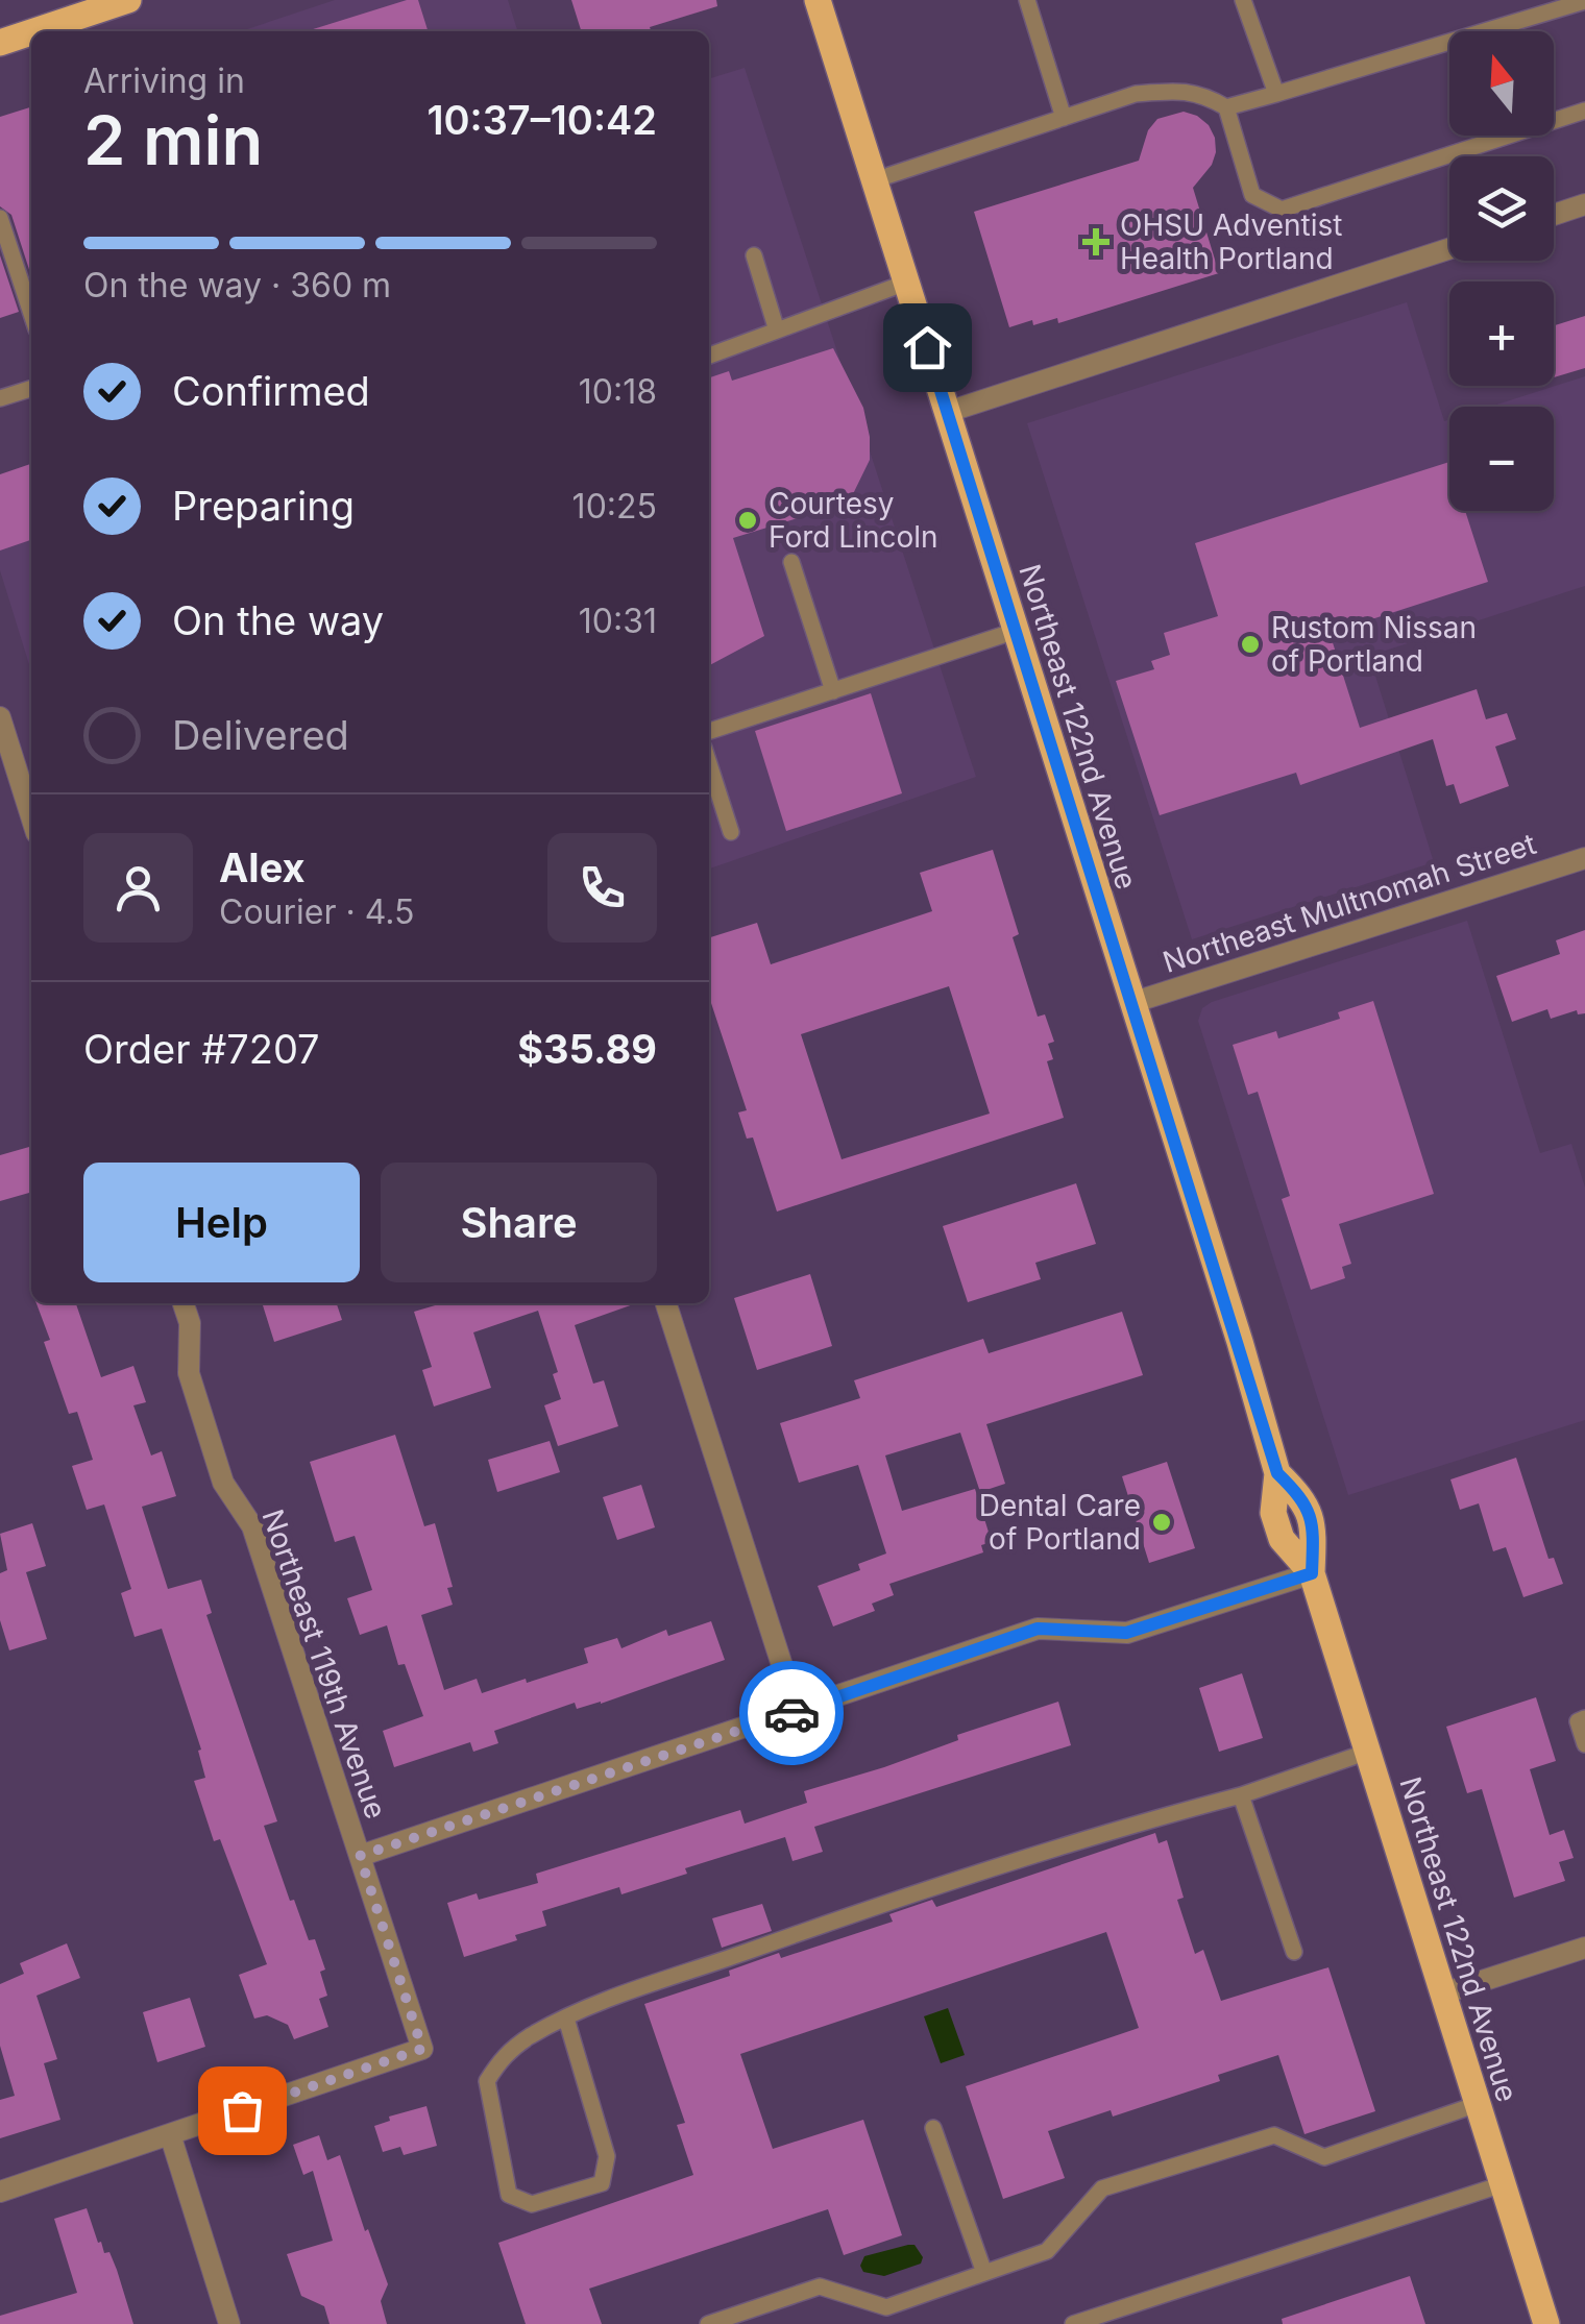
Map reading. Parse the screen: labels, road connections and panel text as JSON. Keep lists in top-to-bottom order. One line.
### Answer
{"streets":{"main road":["Northeast 122nd Avenue"],"street":["Northeast Multnomah Street","Northeast 119th Avenue"]},"crossings":[["Northeast 122nd Avenue","Northeast Multnomah Street"]],"places":{"health":["OHSU Adventist Health Portland"],"other":["Courtesy Ford Lincoln","Rustom Nissan of Portland","Dental Care of Portland"]},"north":"top","page":{"map_buttons":["+","−"],"heading":["2 min","Arriving in","10:37–10:42"],"panel":["Alex","Courier · 4.5","Order #7207","$35.89"],"bar":"On the way · 360 m","list":[["Confirmed","10:18"],["Preparing","10:25"],["On the way","10:31"],"Delivered"],"buttons":["Help","Share"]}}
